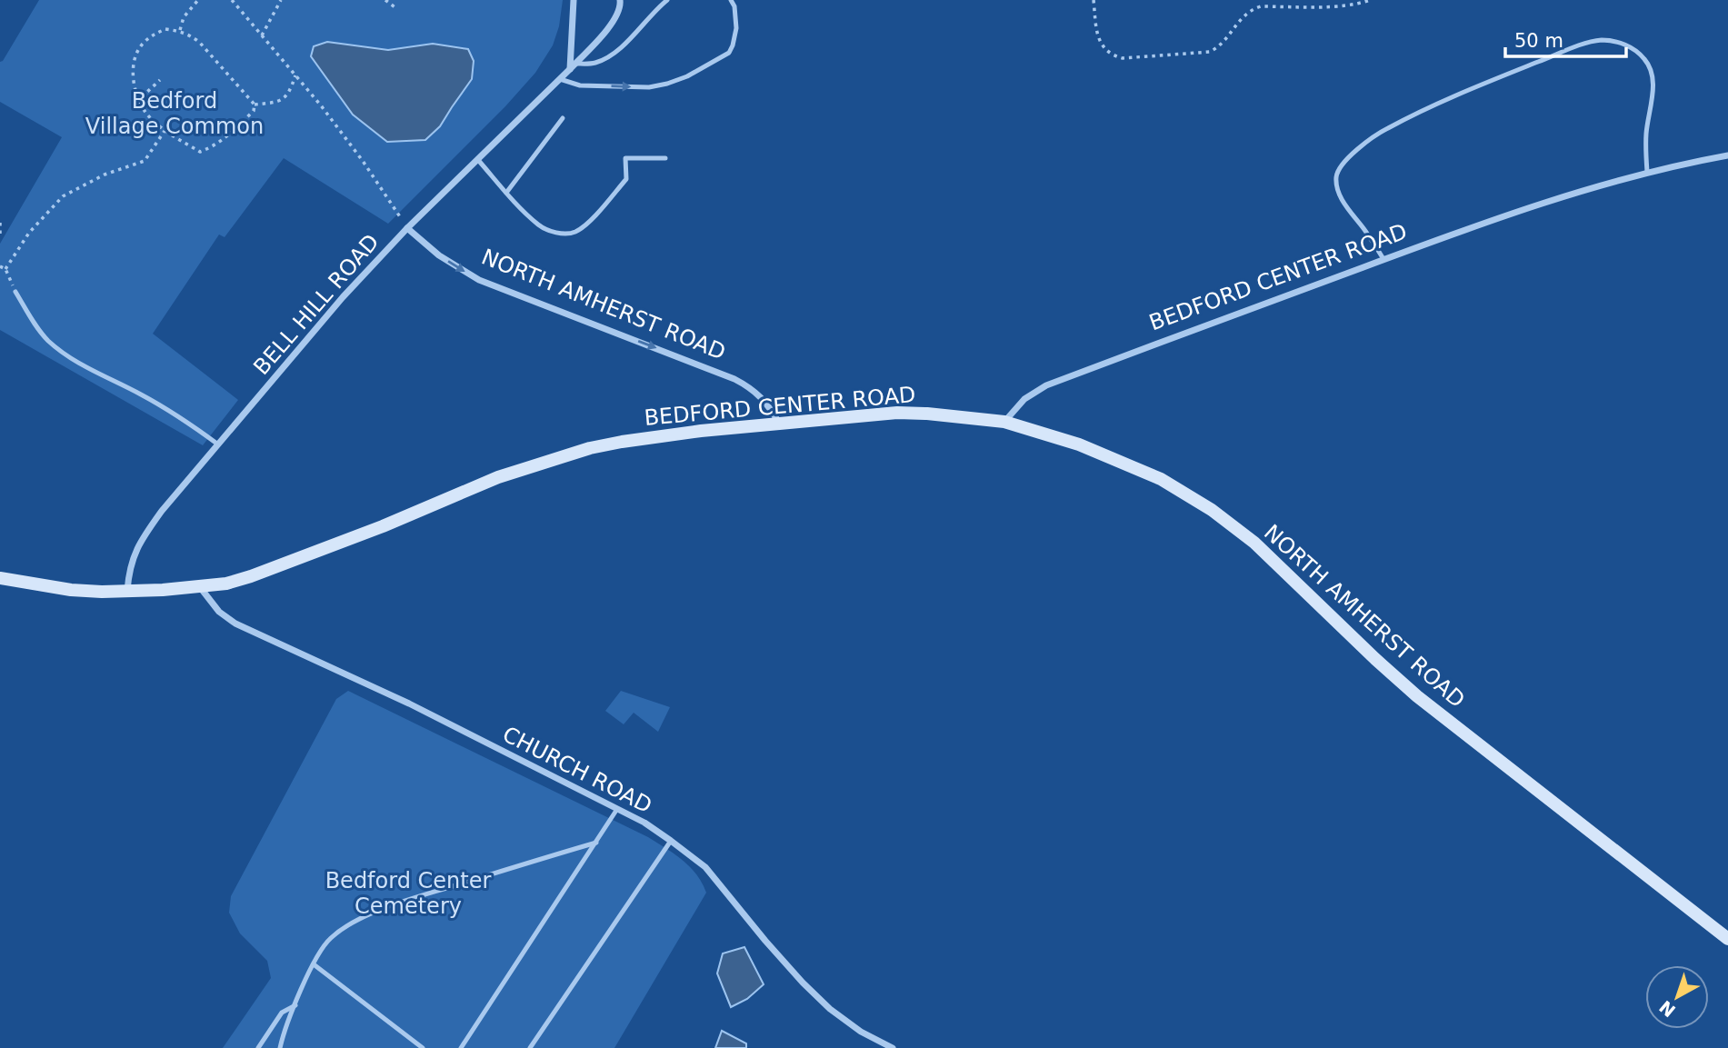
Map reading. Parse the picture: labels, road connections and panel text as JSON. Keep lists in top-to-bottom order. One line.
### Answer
{"streets":{"street":["BEDFORD CENTER ROAD","BELL HILL ROAD","NORTH AMHERST ROAD","CHURCH ROAD"]},"crossings":[["BEDFORD CENTER ROAD","BELL HILL ROAD"],["BEDFORD CENTER ROAD","NORTH AMHERST ROAD"],["BEDFORD CENTER ROAD","CHURCH ROAD"],["BELL HILL ROAD","NORTH AMHERST ROAD"]],"parks":["Bedford Village Common","Bedford Center Cemetery"],"scale_bar":"50 m","north":"bottom left"}
